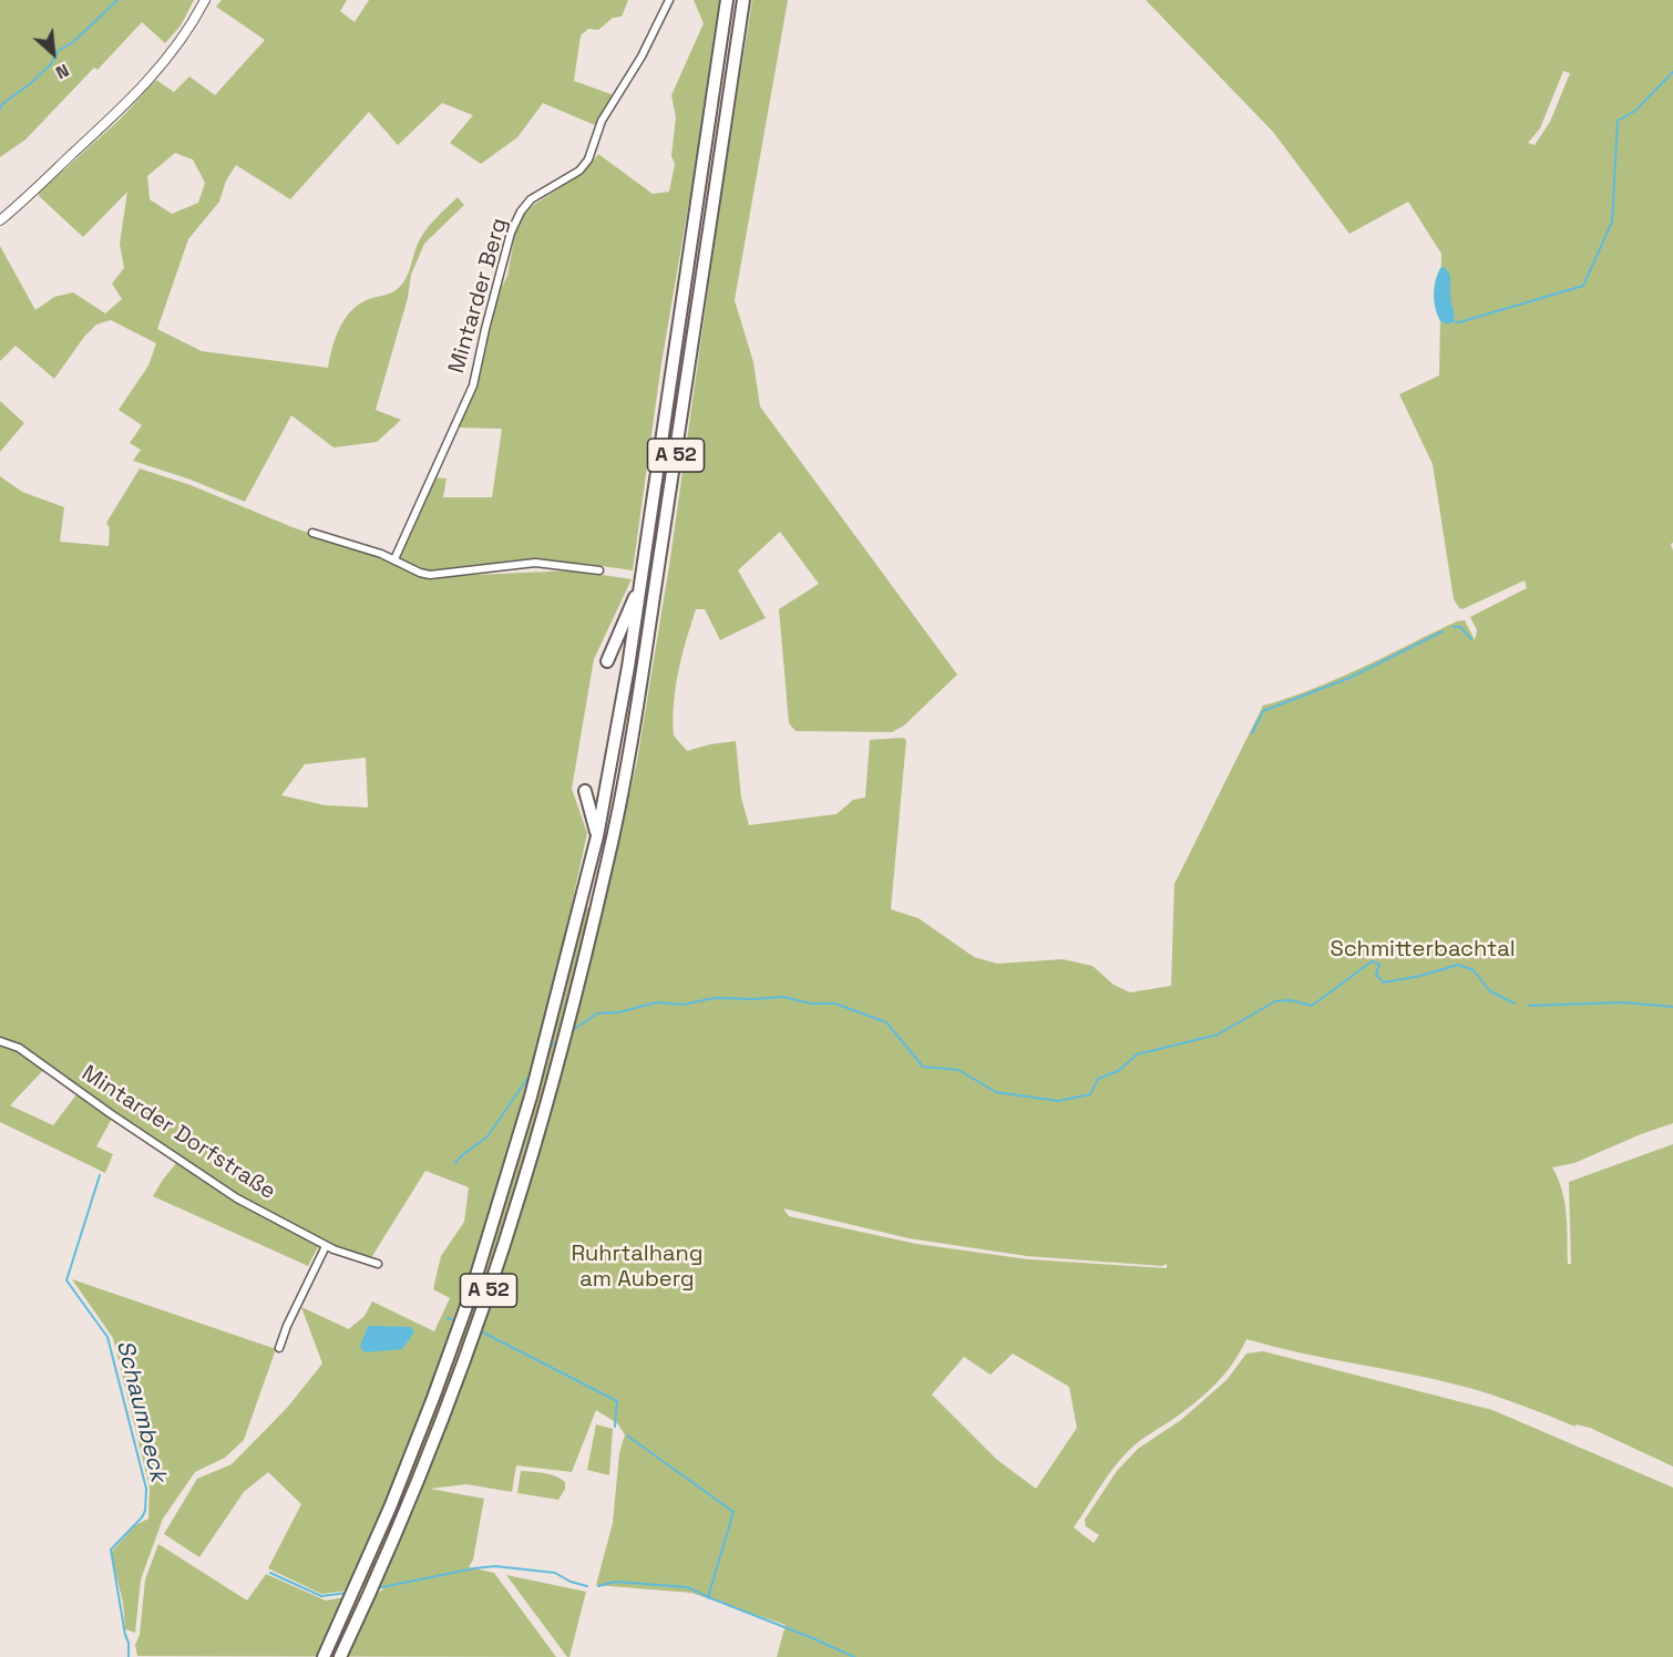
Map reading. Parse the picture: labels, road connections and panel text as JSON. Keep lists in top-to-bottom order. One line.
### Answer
{"streets":{"highway":["A 52"],"street":["Mintarder Berg","Mintarder Dorfstraße"]},"water":["Schaumbeck"],"parks":["Schmitterbachtal","Ruhrtalhang am Auberg"],"north":"bottom right"}
